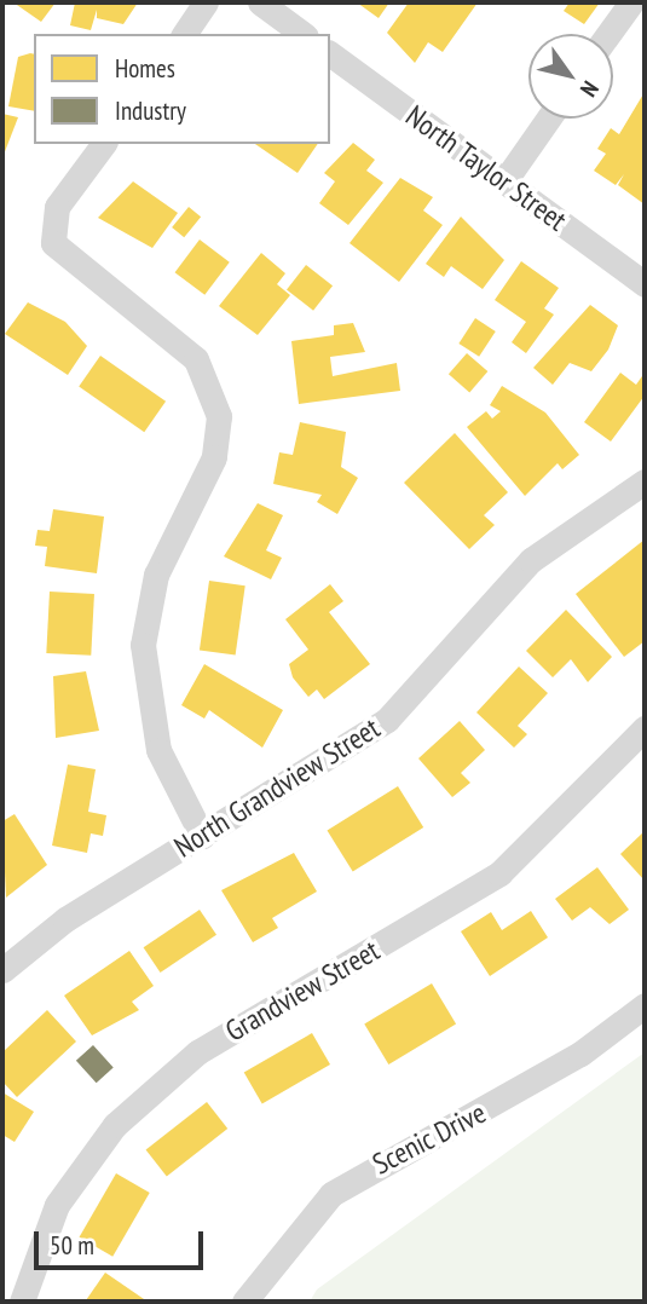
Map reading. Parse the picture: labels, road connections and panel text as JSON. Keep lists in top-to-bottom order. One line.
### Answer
{"streets":{"street":["North Taylor Street","North Grandview Street","Grandview Street","Scenic Drive"]},"legend":["Homes","Industry"],"scale_bar":"50 m","north":"bottom right"}
